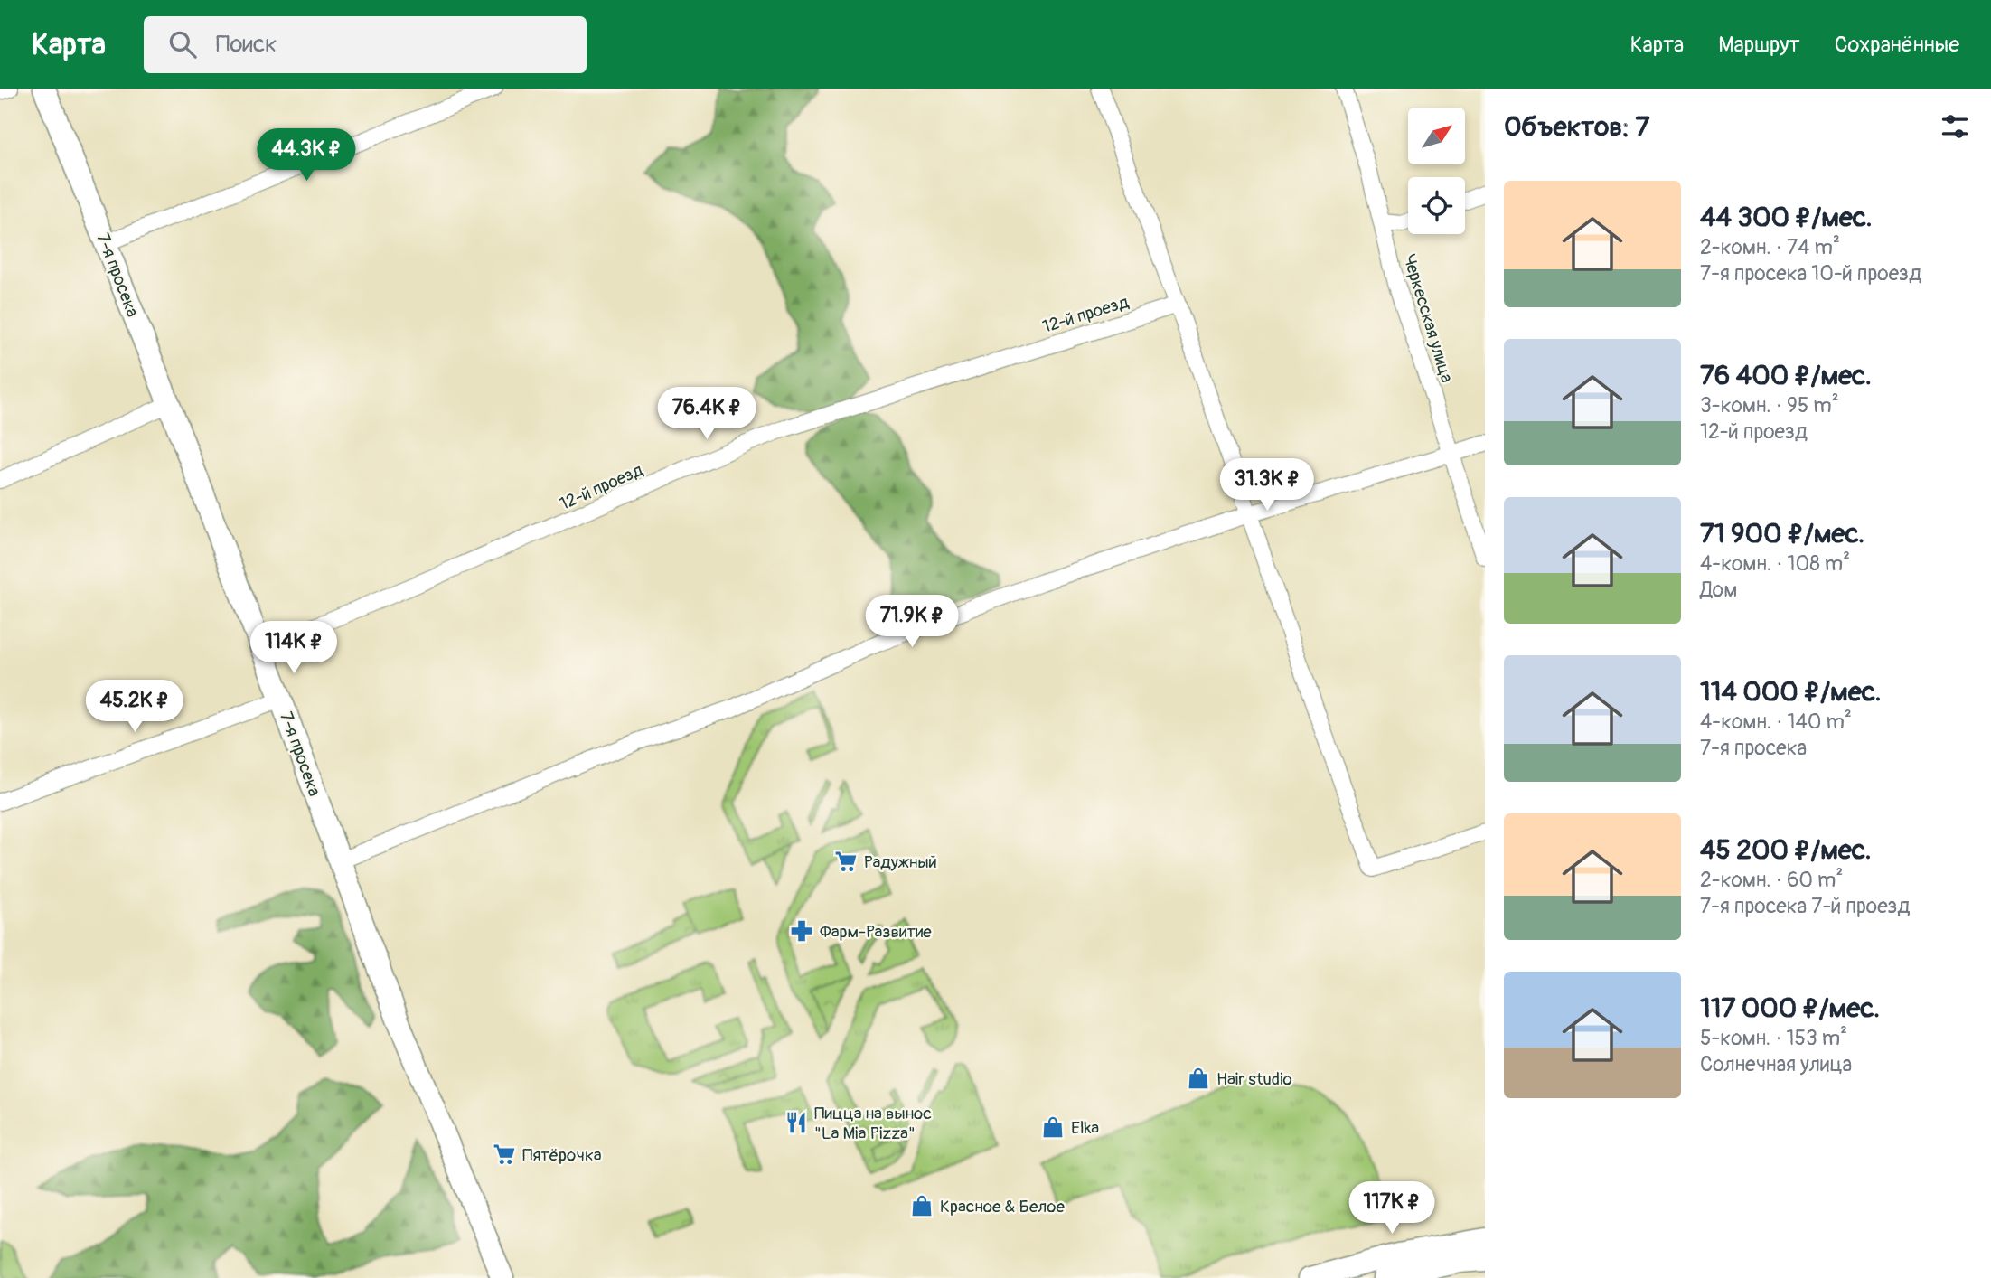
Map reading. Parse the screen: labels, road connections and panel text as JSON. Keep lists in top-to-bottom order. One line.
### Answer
{"streets":{"street":["7-я просека","12-й проезд","Черкесская улица"]},"crossings":[["7-я просека","12-й проезд"]],"places":{"supermarket":["Радужный","Пятёрочка"],"pharmacy":["Фарм-Развитие"],"shop":["Hair studio","Elka","Красное & Белое"],"restaurant":["Пицца на вынос \"La Mia Pizza\""]},"north":"top right","page":{"header":"Карта","search":"Поиск","nav":["Карта","Маршрут","Сохранённые"],"heading":"Объектов: 7","price":["44.3K ₽","76.4K ₽","31.3K ₽","71.9K ₽","114K ₽","45.2K ₽","117K ₽"],"list":[{"name":"44 300 ₽/мес.","note":"2-комн. · 74 m² · 7-я просека 10-й проезд"},{"name":"76 400 ₽/мес.","note":"3-комн. · 95 m² · 12-й проезд"},{"name":"71 900 ₽/мес.","note":"4-комн. · 108 m² · Дом"},{"name":"114 000 ₽/мес.","note":"4-комн. · 140 m² · 7-я просека"},{"name":"45 200 ₽/мес.","note":"2-комн. · 60 m² · 7-я просека 7-й проезд"},{"name":"117 000 ₽/мес.","note":"5-комн. · 153 m² · Солнечная улица"}]}}
